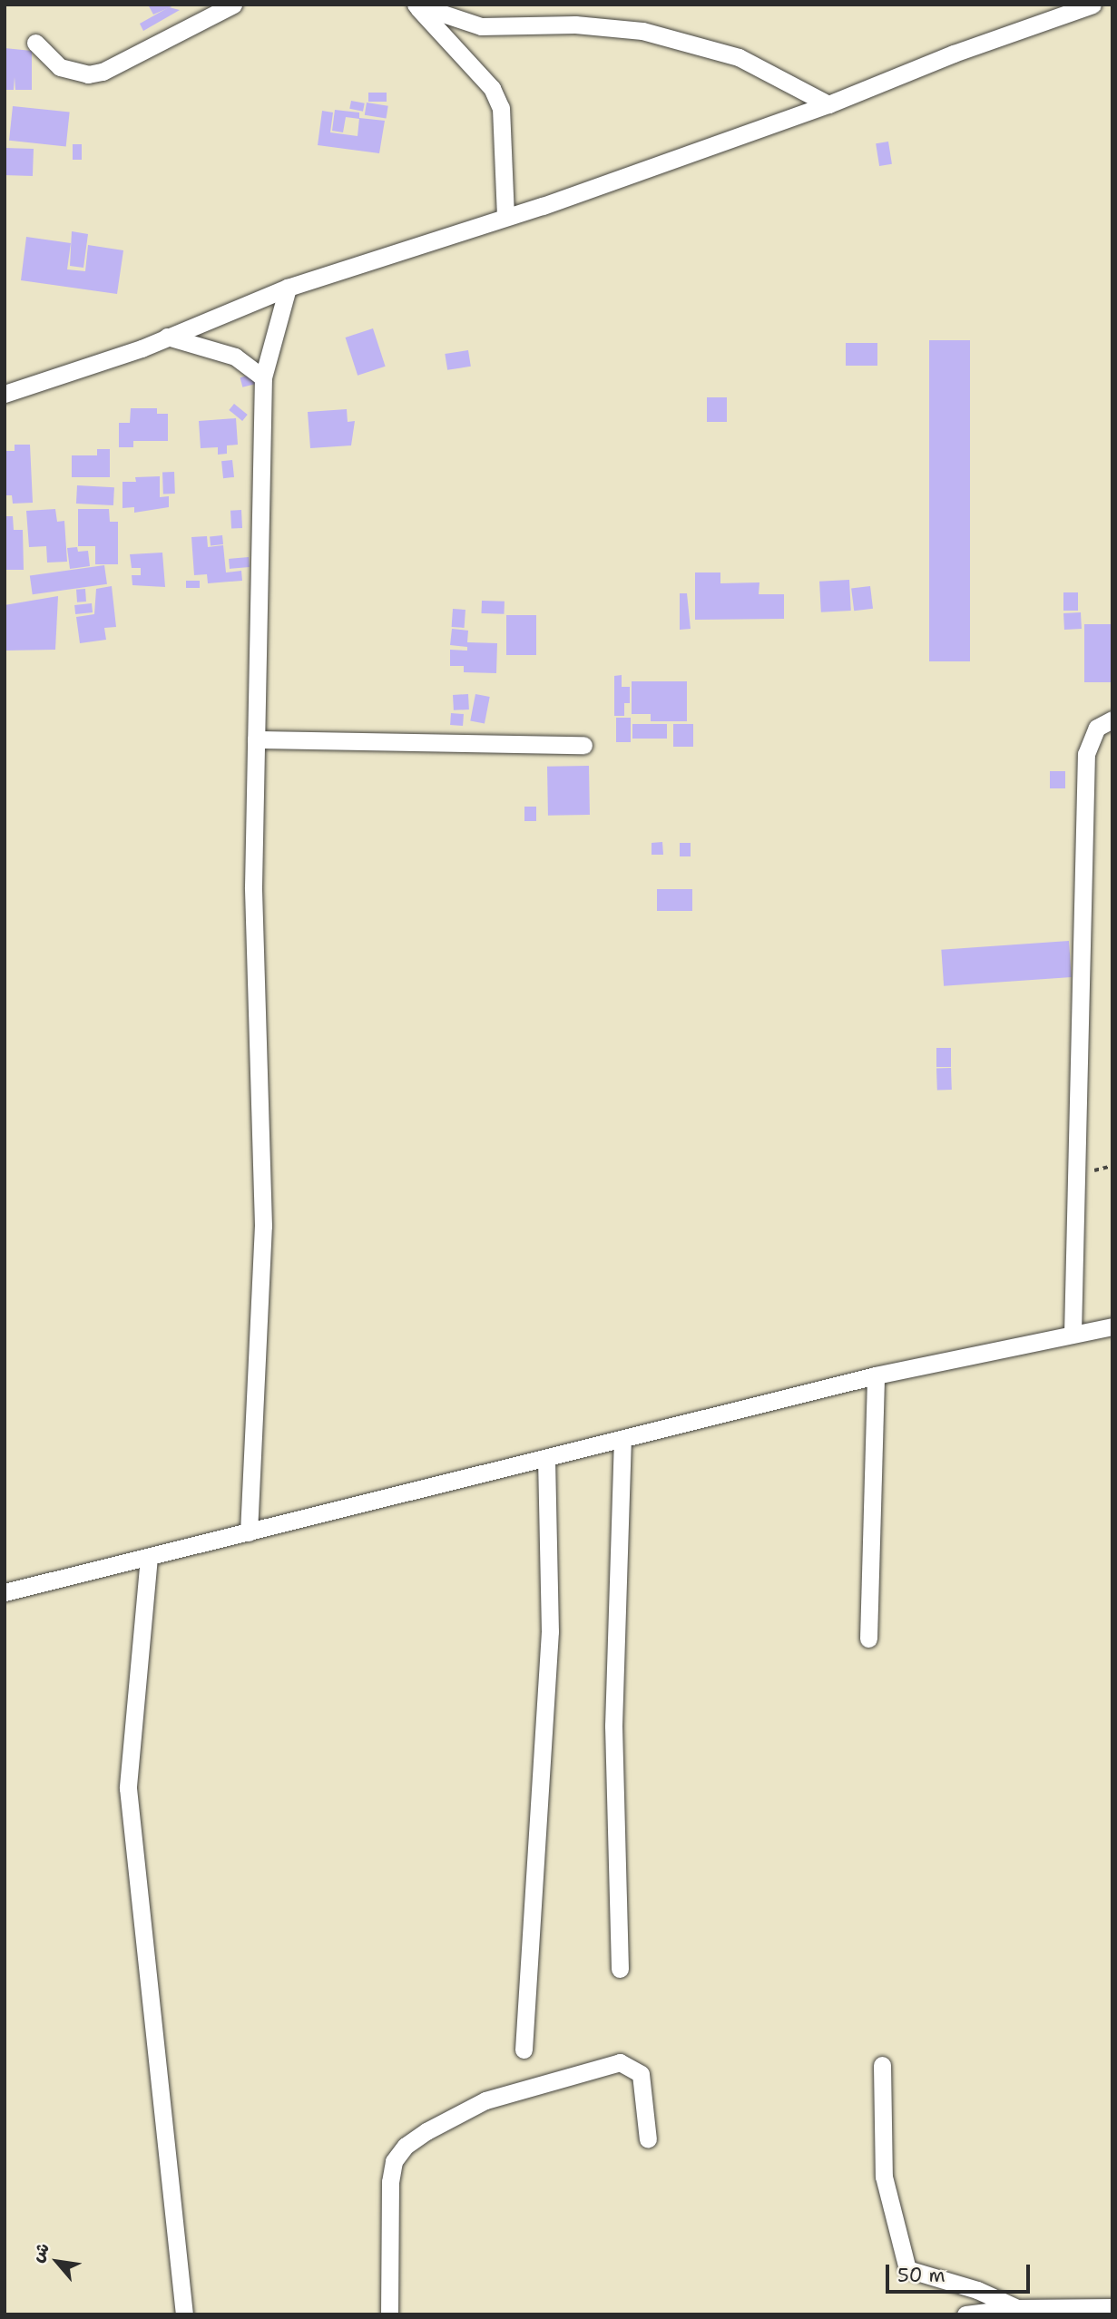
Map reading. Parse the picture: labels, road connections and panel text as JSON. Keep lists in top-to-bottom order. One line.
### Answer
{"scale_bar":"50 m","north":"top left"}
